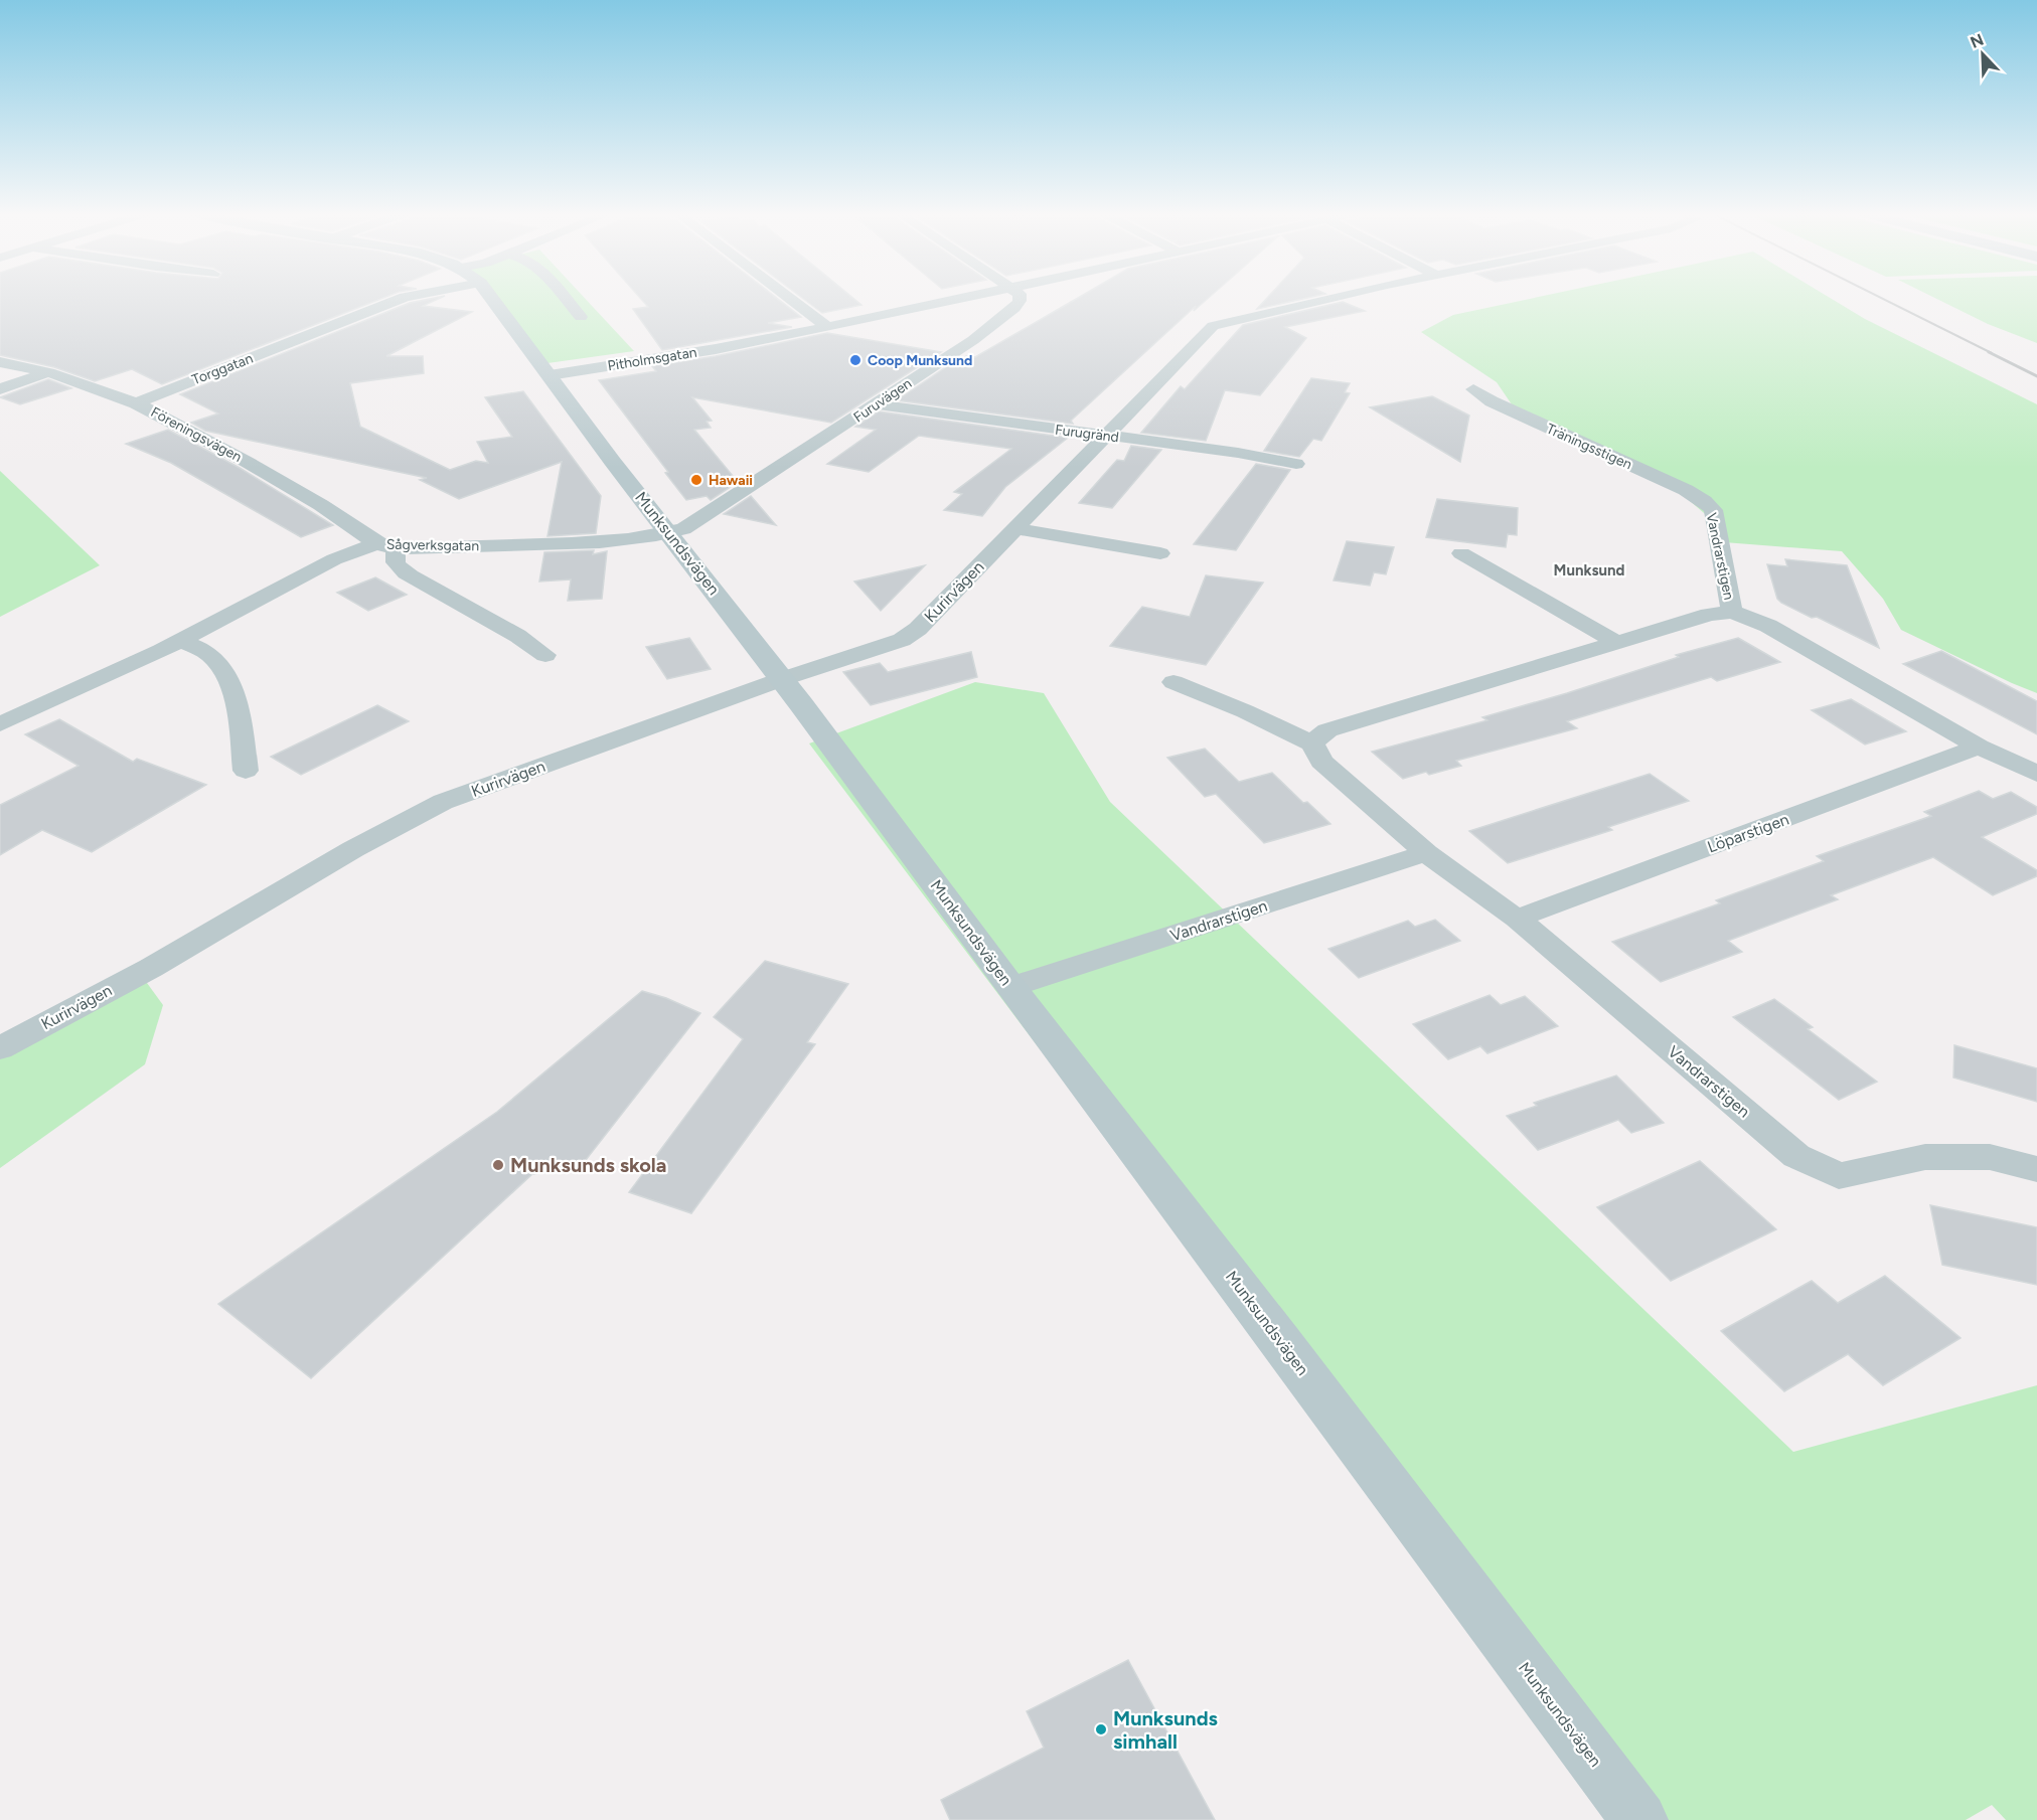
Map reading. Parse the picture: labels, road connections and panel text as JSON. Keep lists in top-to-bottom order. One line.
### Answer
{"streets":{"street":["Pitholmsgatan","Torggatan","Furuvägen","Furugränd","Föreningsvägen","Träningsstigen","Munksundsvägen","Sågverksgatan","Vandrarstigen","Kurirvägen","Löparstigen"]},"crossings":[["Pitholmsgatan","Munksundsvägen"],["Torggatan","Föreningsvägen"],["Furuvägen","Furugränd"],["Furuvägen","Munksundsvägen"],["Furuvägen","Sågverksgatan"],["Furugränd","Kurirvägen"],["Föreningsvägen","Sågverksgatan"],["Träningsstigen","Vandrarstigen"],["Munksundsvägen","Sågverksgatan"],["Munksundsvägen","Vandrarstigen"],["Munksundsvägen","Kurirvägen"],["Vandrarstigen","Löparstigen"]],"districts":["Munksund"],"places":["Coop Munksund","Hawaii","Munksunds skola","Munksunds simhall"],"north":"top left"}
